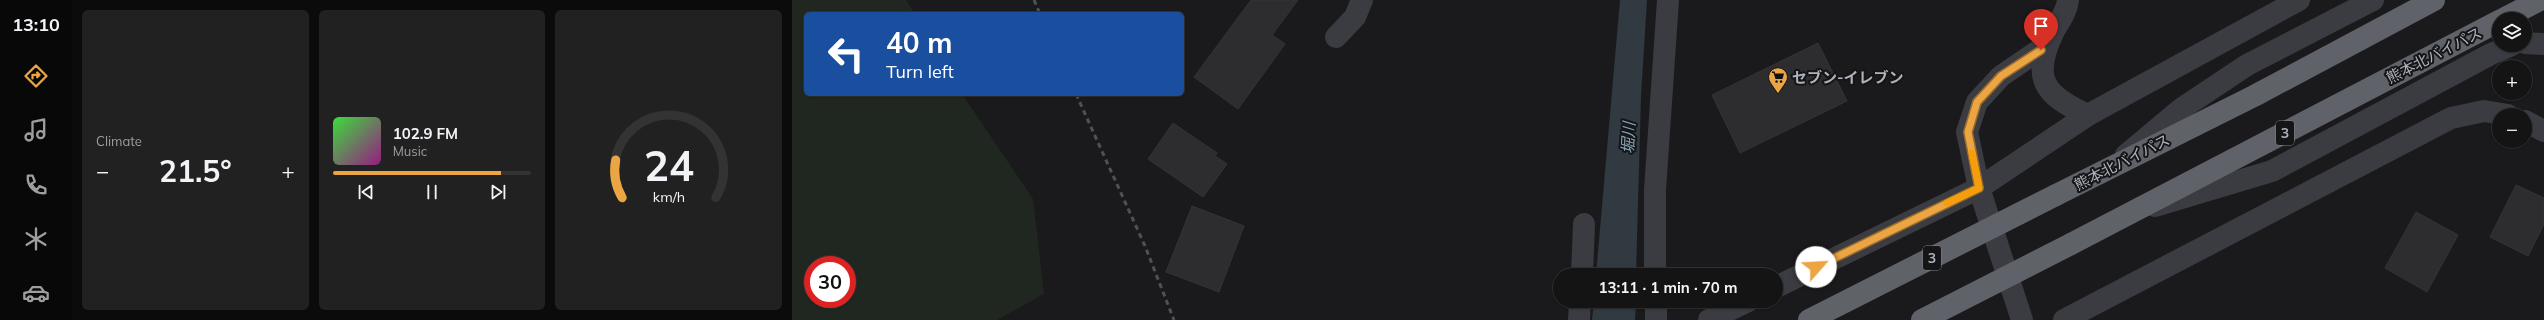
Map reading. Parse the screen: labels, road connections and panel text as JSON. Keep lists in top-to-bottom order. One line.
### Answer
{"streets":{"highway":["熊本北バイパス","3"]},"water":["堀川"],"places":{"supermarket":["セブン-イレブン"]},"page":{"tabs":"13:10","tile":"Climate","map_buttons":["+","−"],"turn":["40 m","Turn left"],"song":["102.9 FM","Music"],"heat":["−","21.5°","+"],"limit":"30","trip":"13:11 · 1 min · 70 m","gauge":["24","km/h"]}}
